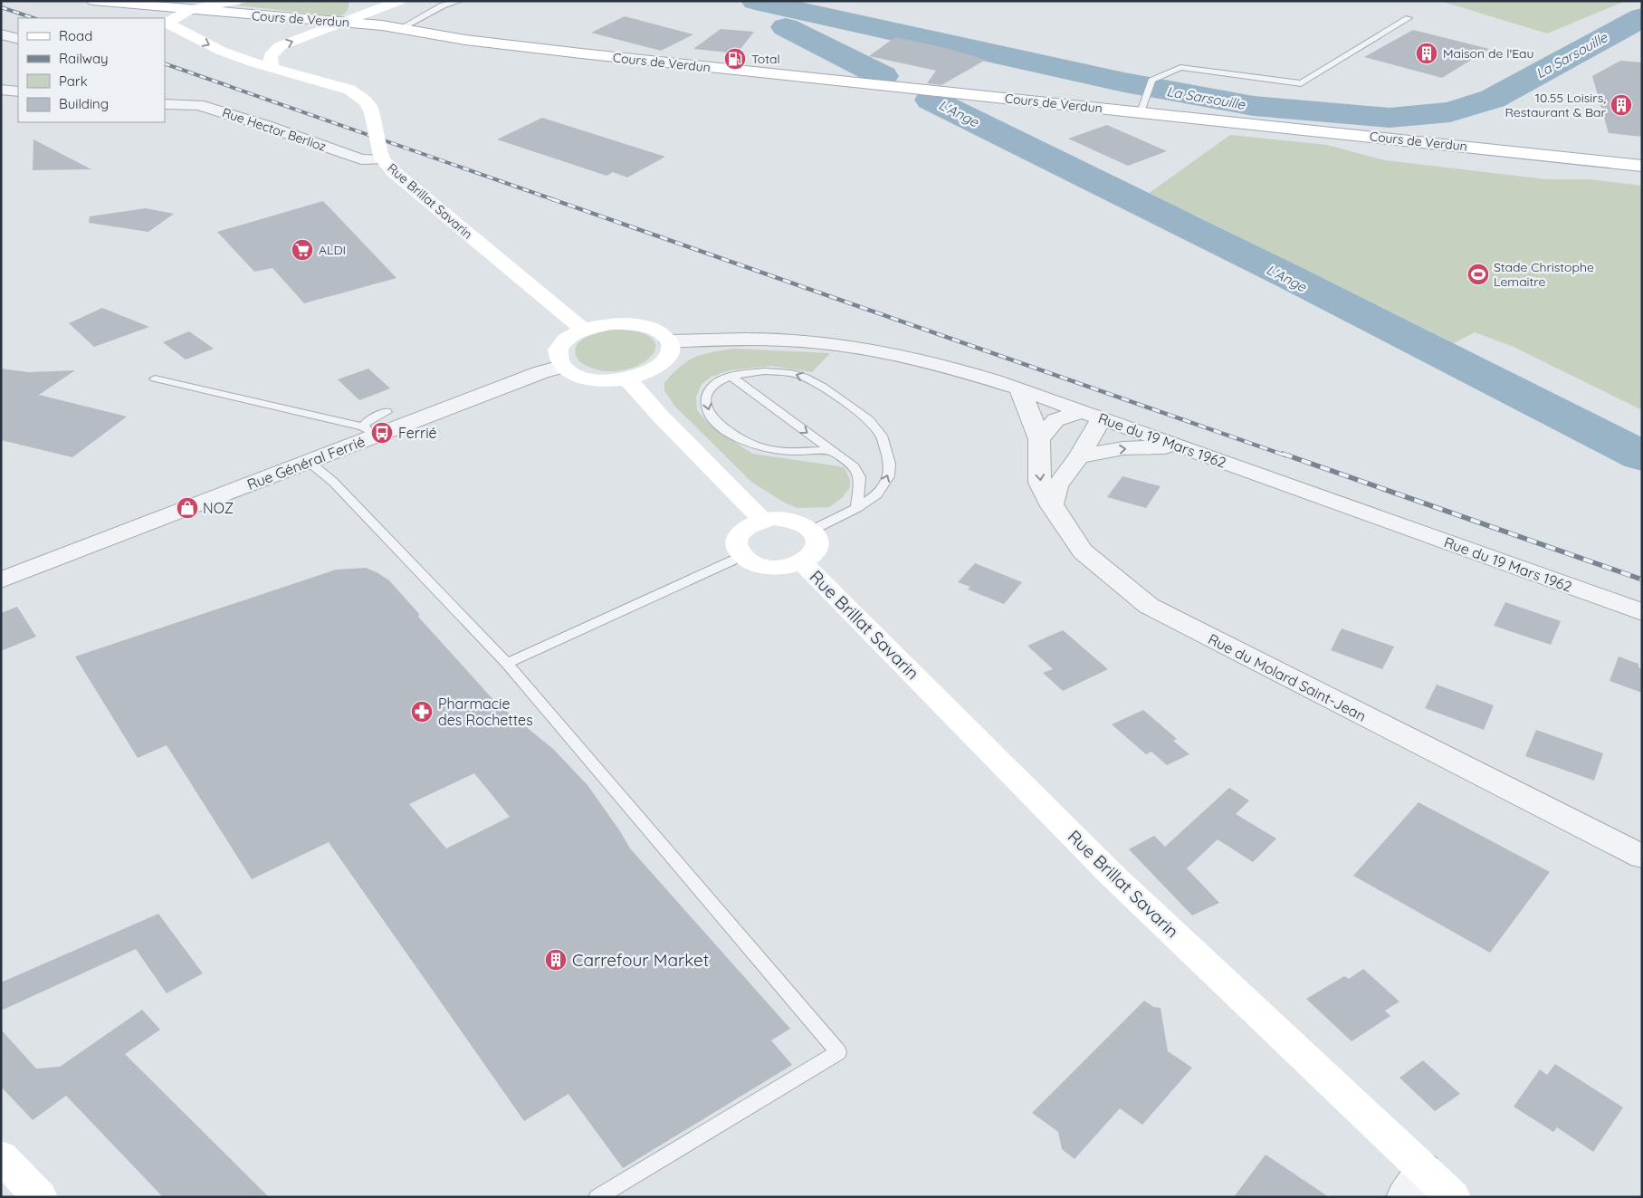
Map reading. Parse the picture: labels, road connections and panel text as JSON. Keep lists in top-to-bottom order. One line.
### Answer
{"streets":{"main road":["Cours de Verdun","Rue Brillat Savarin"],"street":["Rue Hector Berlioz","Rue du 19 Mars 1962","Rue Général Ferrié","Rue du Molard Saint-Jean"]},"crossings":[["Cours de Verdun","Rue Brillat Savarin"],["Rue Hector Berlioz","Rue Brillat Savarin"],["Rue du 19 Mars 1962","Rue du Molard Saint-Jean"]],"water":["La Sarsouille","L'Ange"],"places":{"building":["Maison de l'Eau","10.55 Loisirs, Restaurant & Bar","Carrefour Market"],"fuel station":["Total"],"supermarket":["ALDI"],"sports":["Stade Christophe Lemaitre"],"bus stop":["Ferrié"],"shop":["NOZ"],"pharmacy":["Pharmacie des Rochettes"]},"legend":["Road","Railway","Park","Building"]}
